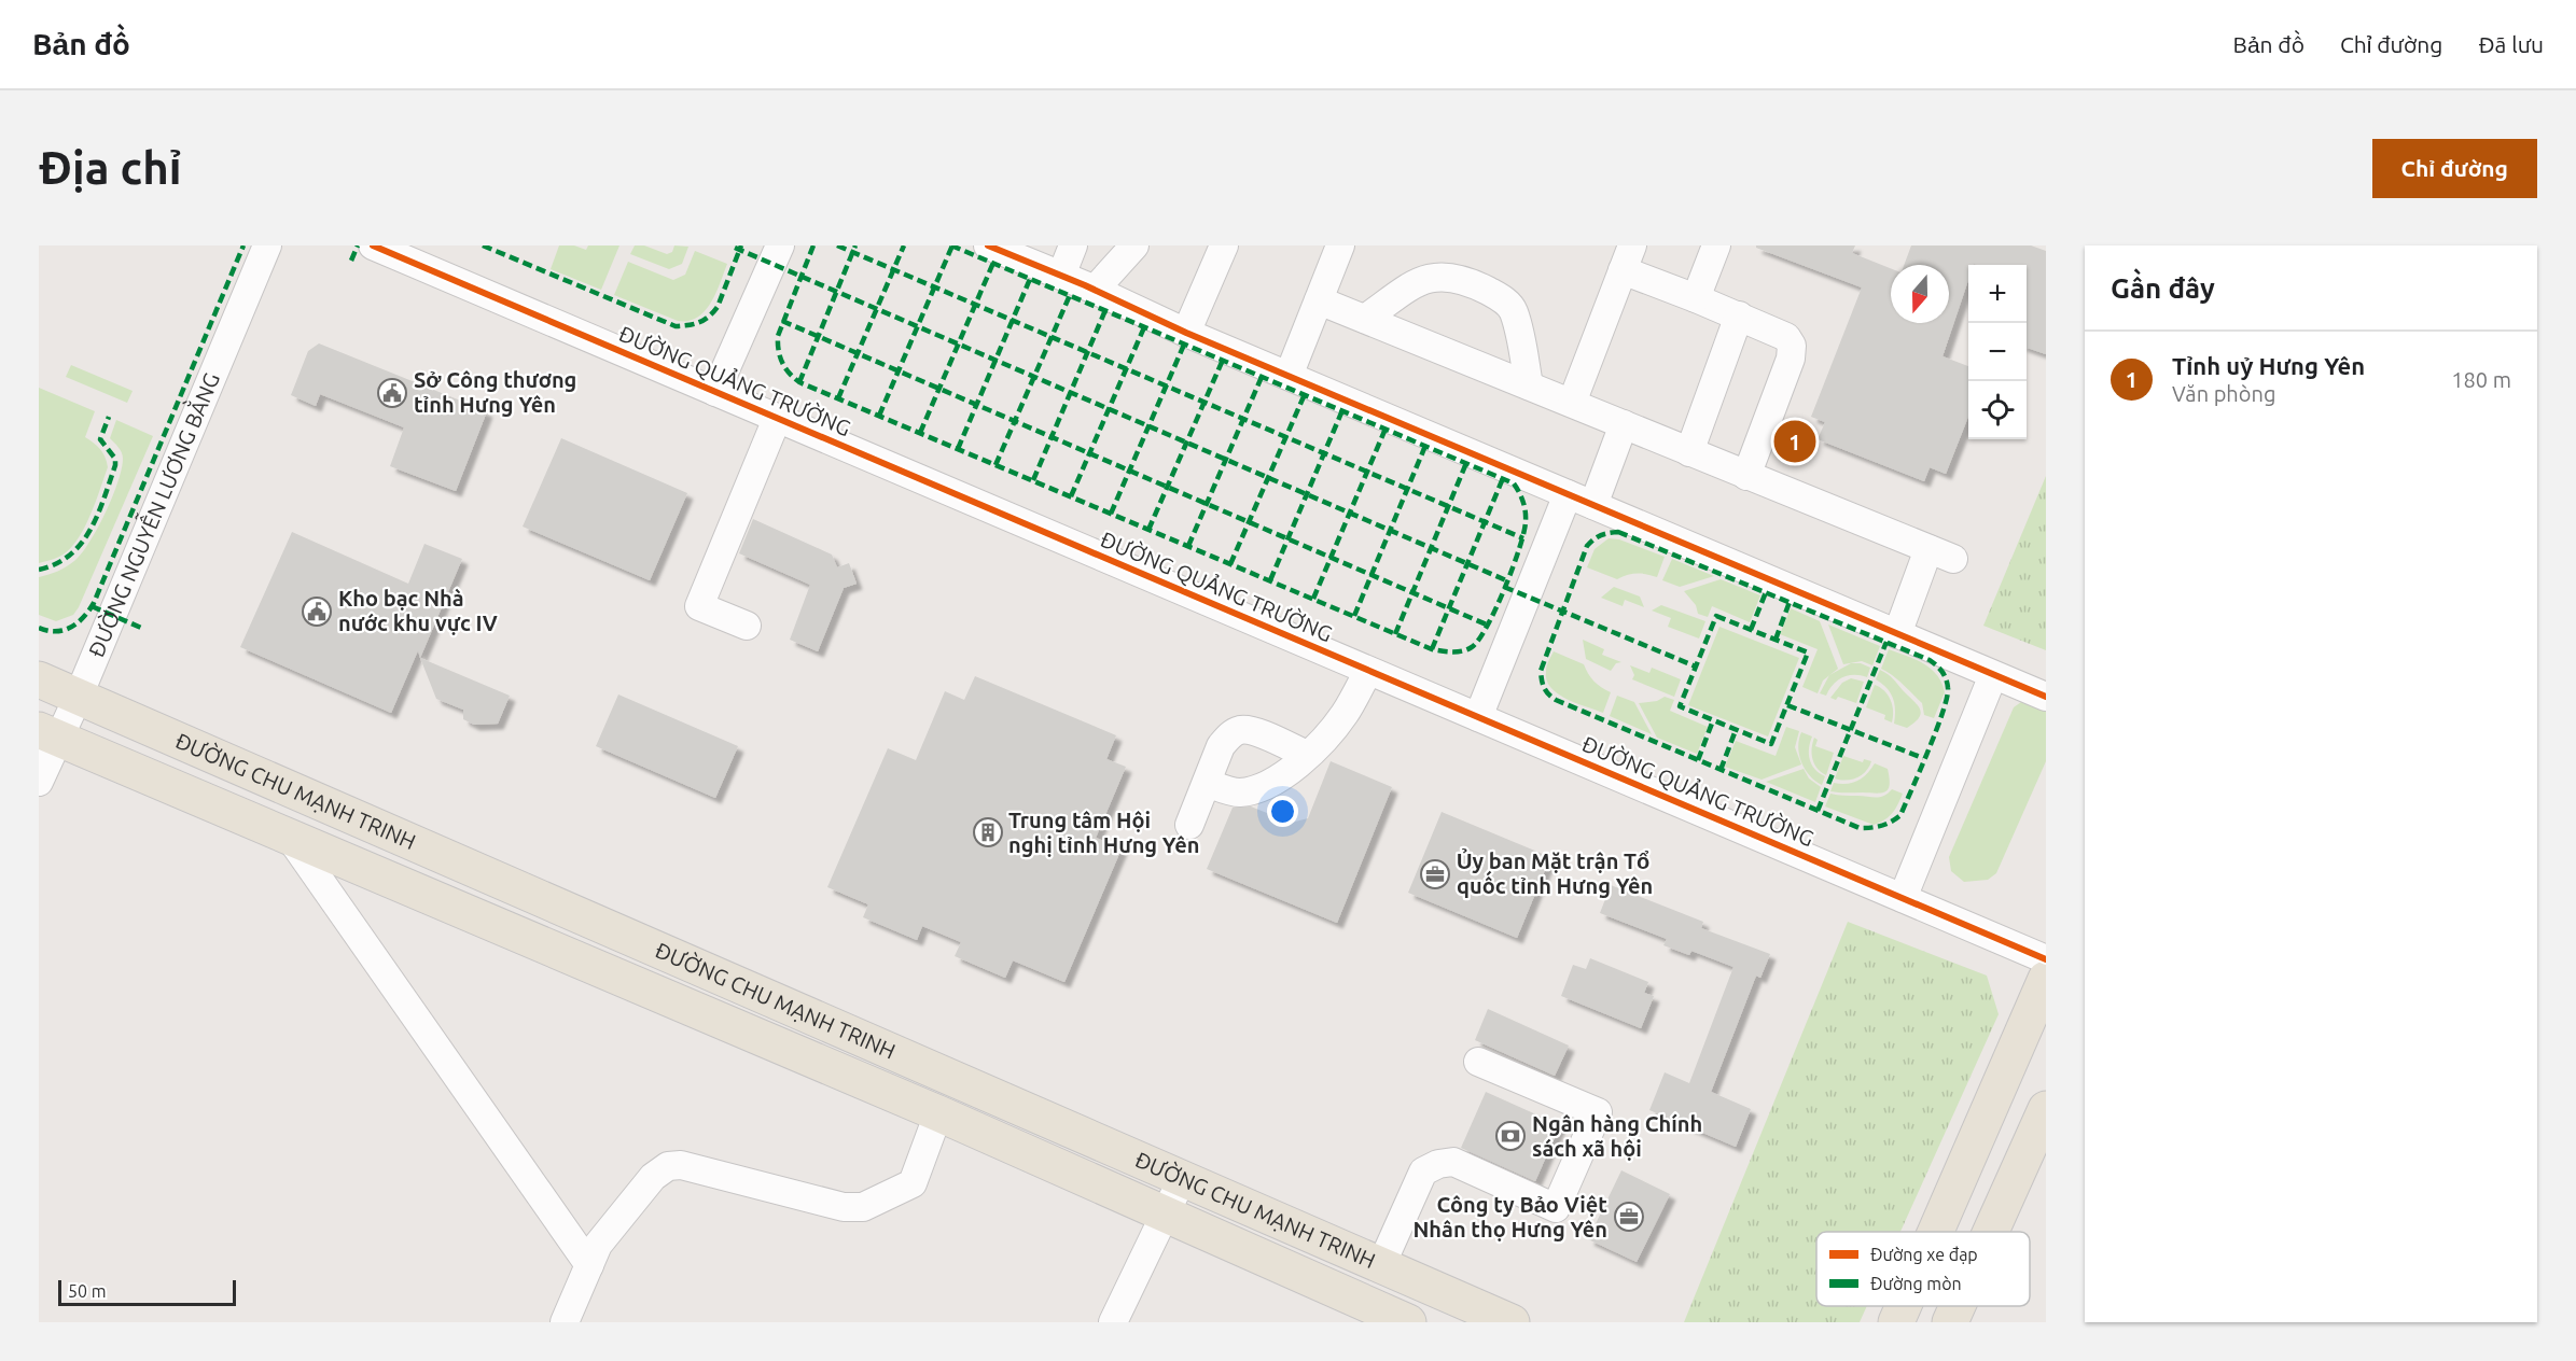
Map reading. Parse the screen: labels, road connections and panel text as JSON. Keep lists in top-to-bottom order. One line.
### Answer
{"streets":{"main road":["ĐƯỜNG CHU MẠNH TRINH"],"street":["ĐƯỜNG QUẢNG TRƯỜNG","ĐƯỜNG NGUYỄN LƯƠNG BẰNG"]},"crossings":[["ĐƯỜNG NGUYỄN LƯƠNG BẰNG","ĐƯỜNG CHU MẠNH TRINH"]],"places":{"public building":["Sở Công thương tỉnh Hưng Yên","Kho bạc Nhà nước khu vực IV"],"building":["Trung tâm Hội nghị tỉnh Hưng Yên"],"office":["Ủy ban Mặt trận Tổ quốc tỉnh Hưng Yên","Công ty Bảo Việt Nhân thọ Hưng Yên"],"bank":["Ngân hàng Chính sách xã hội"]},"legend":["Đường xe đạp","Đường mòn"],"scale_bar":"50 m","north":"bottom","page":{"header":"Bản đồ","nav":["Bản đồ","Chỉ đường","Đã lưu"],"buttons":"Chỉ đường","title":"Địa chỉ","heading":"Gần đây","map_buttons":["+","−"],"list":[{"mark":"1","name":"Tỉnh uỷ Hưng Yên","note":"Văn phòng","value":"180 m"}],"pins":"1","scale":"50 m"}}
